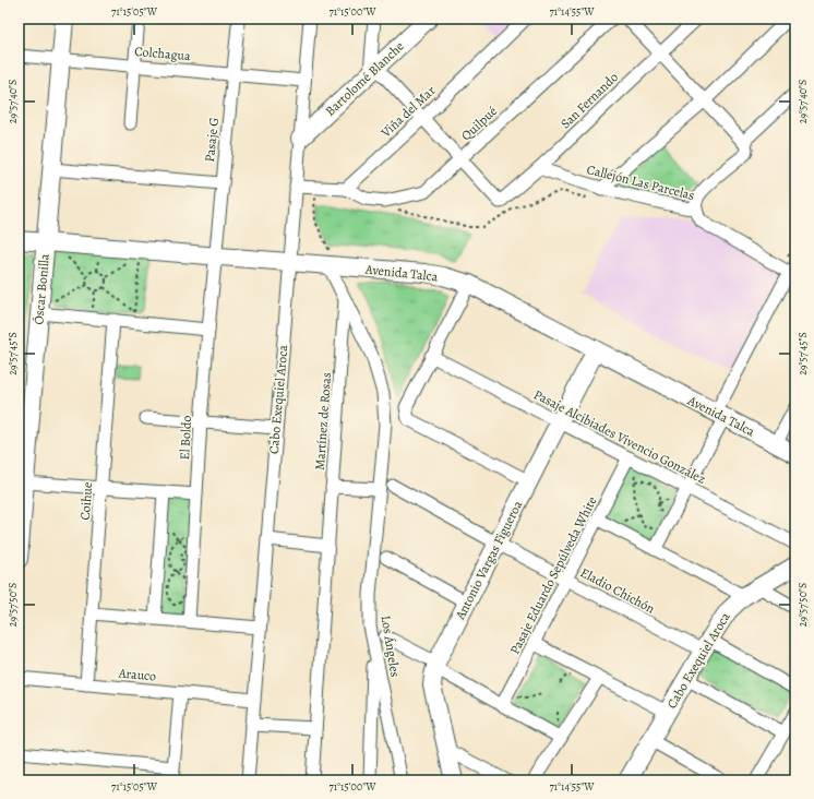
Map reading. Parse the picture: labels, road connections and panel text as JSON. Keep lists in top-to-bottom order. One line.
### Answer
{"streets":{"street":["Colchagua","Bartolomé Blanche","San Fernando","Viña del Mar","Quilpué","Pasaje G","Callejón Las Parcelas","Avenida Talca","Óscar Bonilla","Cabo Exequiel Aroca","Martínez de Rosas","Pasaje Alcibiades Vivencio González","El Boldo","Coihue","Antonio Vargas Figueroa","Pasaje Eduardo Sepúlveda White","Eladio Chichón","Los Ángeles","Arauco"]},"crossings":[["Colchagua","Pasaje G"],["Colchagua","Óscar Bonilla"],["Colchagua","Cabo Exequiel Aroca"],["Bartolomé Blanche","Cabo Exequiel Aroca"],["San Fernando","Quilpué"],["San Fernando","Callejón Las Parcelas"],["Viña del Mar","Quilpué"],["Pasaje G","Avenida Talca"],["Pasaje G","El Boldo"],["Avenida Talca","Óscar Bonilla"],["Avenida Talca","Cabo Exequiel Aroca"],["Avenida Talca","El Boldo"],["Avenida Talca","Antonio Vargas Figueroa"],["Avenida Talca","Los Ángeles"],["Cabo Exequiel Aroca","Eladio Chichón"],["Cabo Exequiel Aroca","Arauco"],["Martínez de Rosas","Los Ángeles"],["Pasaje Alcibiades Vivencio González","Antonio Vargas Figueroa"],["Pasaje Alcibiades Vivencio González","Pasaje Eduardo Sepúlveda White"],["Coihue","Arauco"],["Antonio Vargas Figueroa","Eladio Chichón"],["Pasaje Eduardo Sepúlveda White","Eladio Chichón"]],"coordinates":["71°15'05\"W","71°15'00\"W","71°14'55\"W","29°57'40\"S","29°57'45\"S","29°57'50\"S"]}
